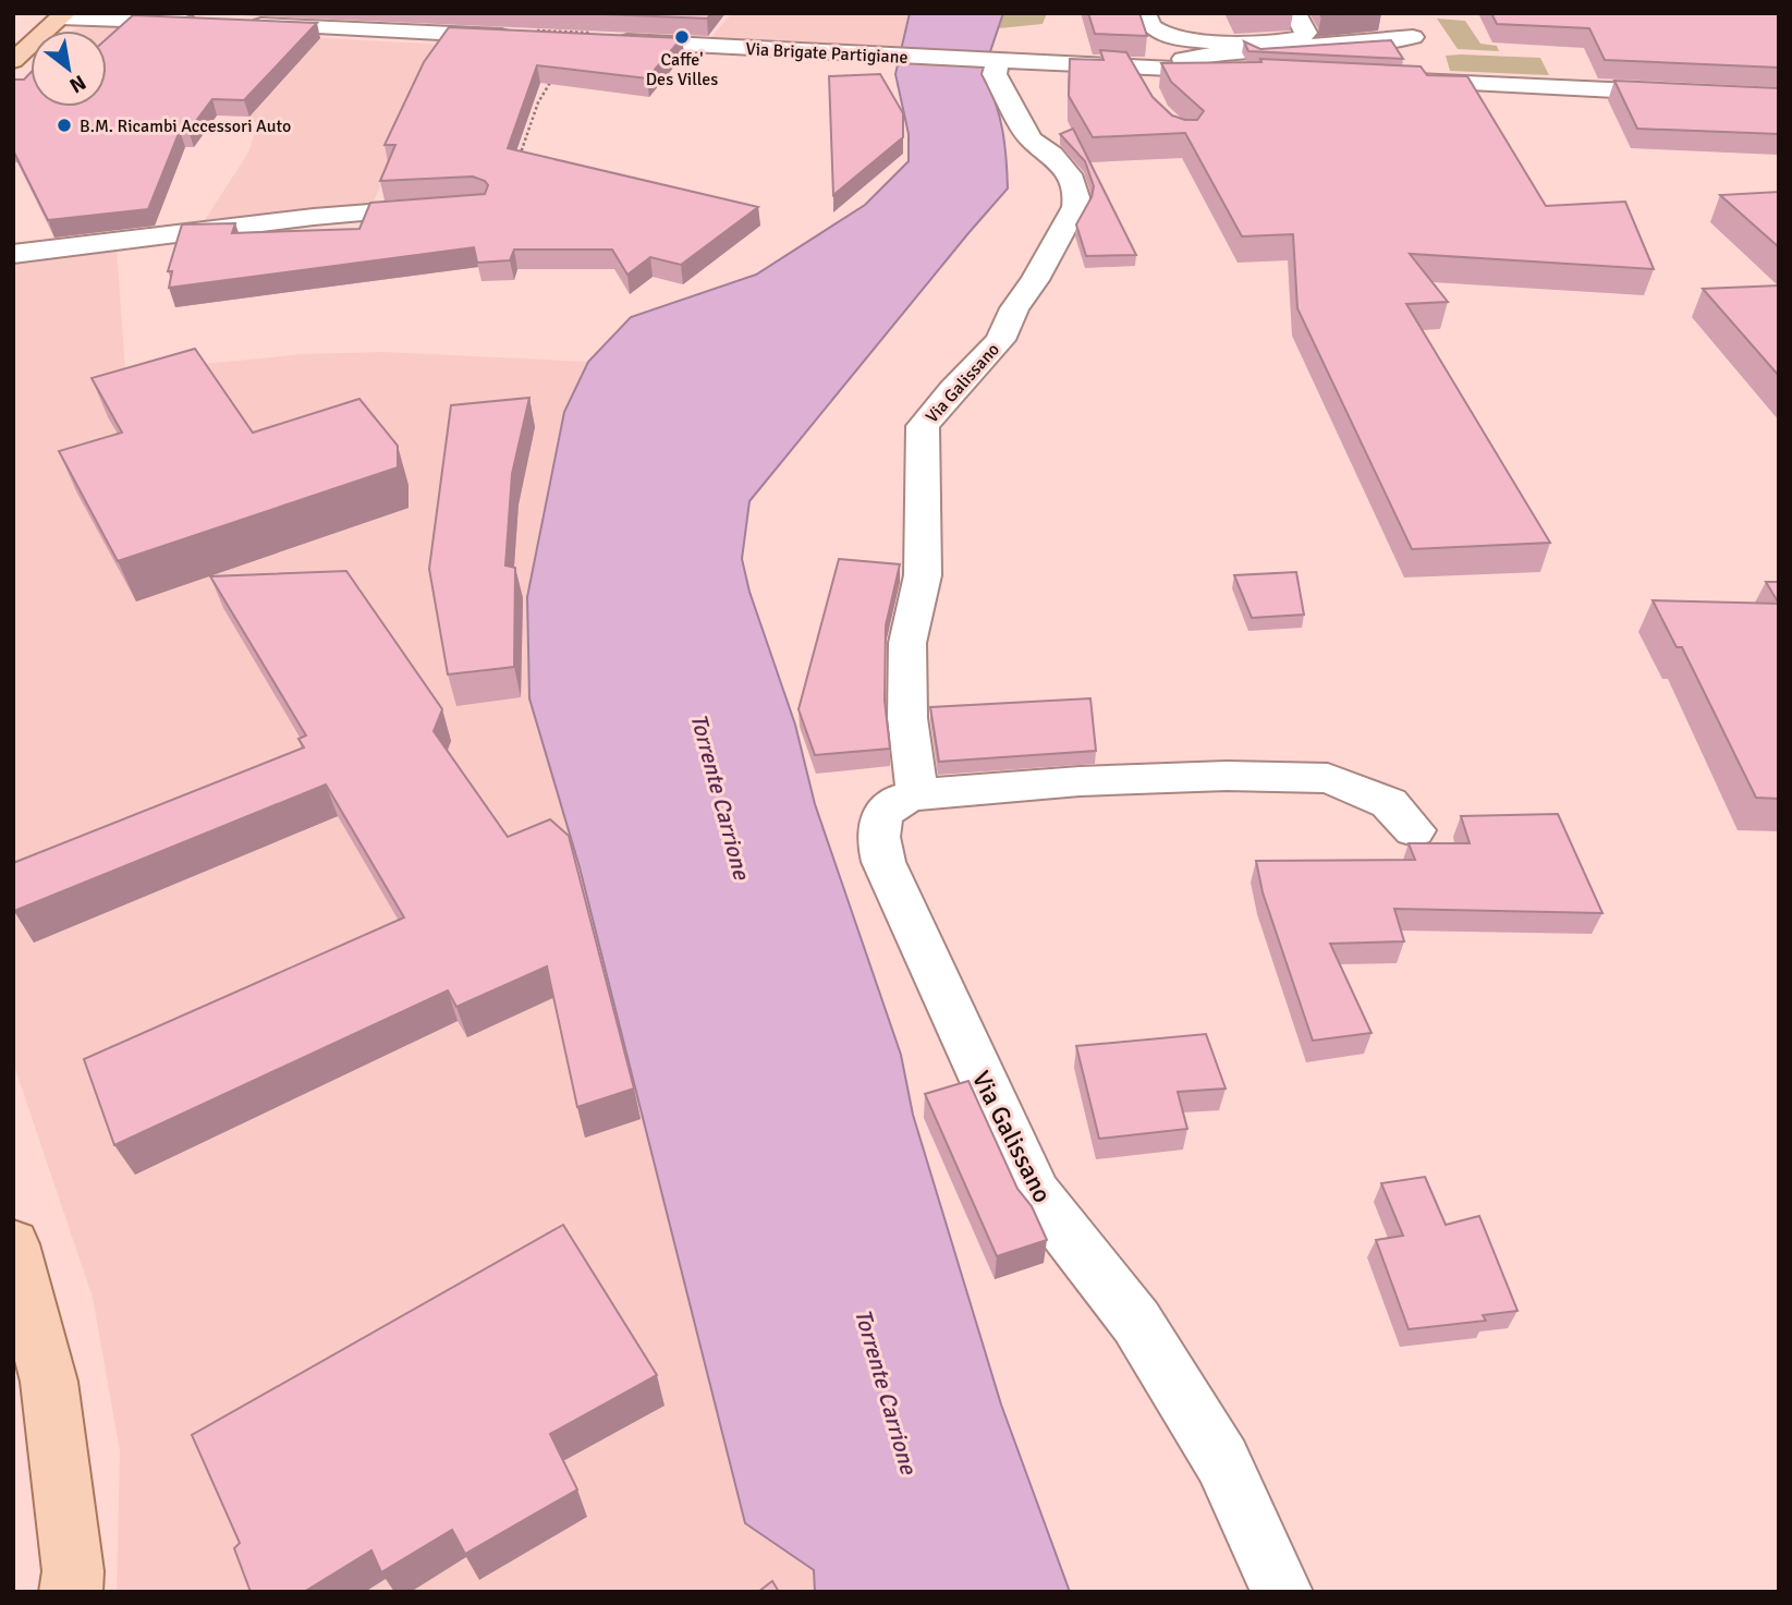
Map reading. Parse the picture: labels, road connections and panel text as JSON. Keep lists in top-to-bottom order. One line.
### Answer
{"streets":{"street":["Via Brigate Partigiane","Via Galissano"]},"crossings":[["Via Brigate Partigiane","Via Galissano"]],"water":["Torrente Carrione"],"places":["Caffe' Des Villes","B.M. Ricambi Accessori Auto"],"north":"bottom right"}
